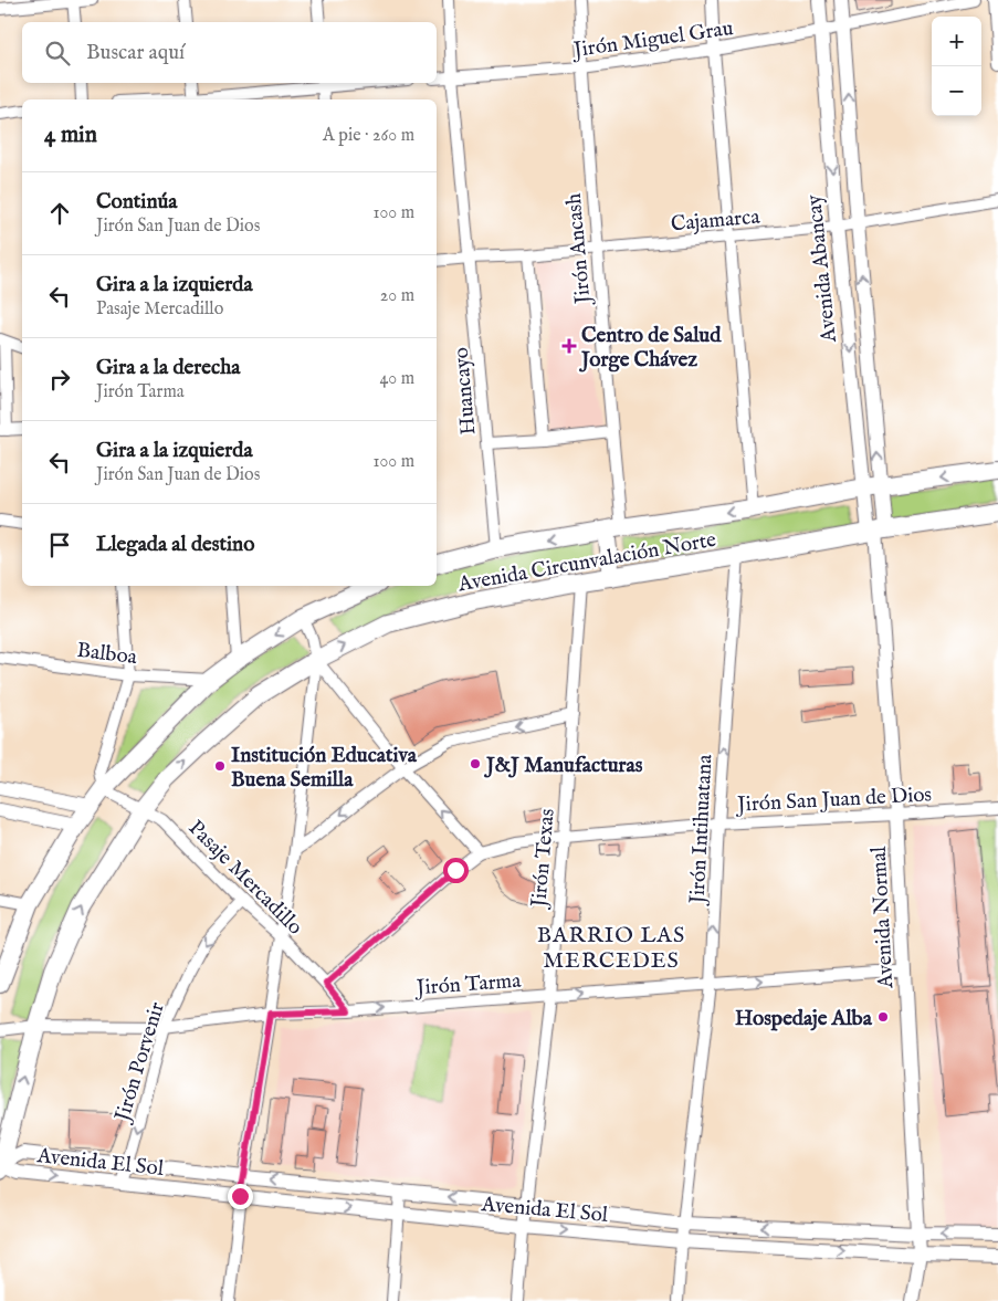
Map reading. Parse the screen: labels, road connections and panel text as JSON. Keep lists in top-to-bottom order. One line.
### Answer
{"streets":{"highway":["Avenida Circunvalación Norte"],"street":["Jirón Miguel Grau","Cajamarca","Jirón Ancash","Avenida Abancay","Huancayo","Balboa","Jirón San Juan de Dios","Jirón Intihuatana","Jirón Texas","Pasaje Mercadillo","Avenida Normal","Jirón Tarma","Jirón Porvenir","Avenida El Sol"]},"crossings":[["Jirón Miguel Grau","Jirón Ancash"],["Jirón Miguel Grau","Avenida Abancay"],["Jirón Miguel Grau","Huancayo"],["Cajamarca","Jirón Ancash"],["Cajamarca","Avenida Abancay"],["Cajamarca","Huancayo"],["Jirón Ancash","Avenida Circunvalación Norte"],["Avenida Abancay","Avenida Circunvalación Norte"],["Avenida Abancay","Avenida Normal"],["Huancayo","Avenida Circunvalación Norte"],["Avenida Circunvalación Norte","Jirón Intihuatana"],["Avenida Circunvalación Norte","Jirón Texas"],["Avenida Circunvalación Norte","Pasaje Mercadillo"],["Avenida Circunvalación Norte","Avenida Normal"],["Avenida Circunvalación Norte","Jirón Tarma"],["Avenida Circunvalación Norte","Avenida El Sol"],["Jirón San Juan de Dios","Jirón Intihuatana"],["Jirón San Juan de Dios","Jirón Texas"],["Jirón San Juan de Dios","Pasaje Mercadillo"],["Jirón San Juan de Dios","Avenida Normal"],["Jirón Intihuatana","Jirón Tarma"],["Jirón Intihuatana","Avenida El Sol"],["Jirón Texas","Jirón Tarma"],["Jirón Texas","Avenida El Sol"],["Pasaje Mercadillo","Jirón Tarma"],["Pasaje Mercadillo","Jirón Porvenir"],["Avenida Normal","Jirón Tarma"],["Avenida Normal","Avenida El Sol"],["Jirón Tarma","Jirón Porvenir"],["Jirón Porvenir","Avenida El Sol"]],"one_way":["Jirón Intihuatana","Jirón Tarma"],"districts":["BARRIO LAS MERCEDES"],"places":{"health":["Centro de Salud Jorge Chávez"],"other":["J&J Manufacturas","Institución Educativa Buena Semilla","Hospedaje Alba"]},"page":{"map_buttons":["+","−"],"search":"Buscar aquí","heading":["4 min","A pie · 260 m"],"list":[["Continúa","Jirón San Juan de Dios","100 m"],["Gira a la izquierda","Pasaje Mercadillo","20 m"],["Gira a la derecha","Jirón Tarma","40 m"],["Gira a la izquierda","Jirón San Juan de Dios","100 m"],"Llegada al destino"]}}
